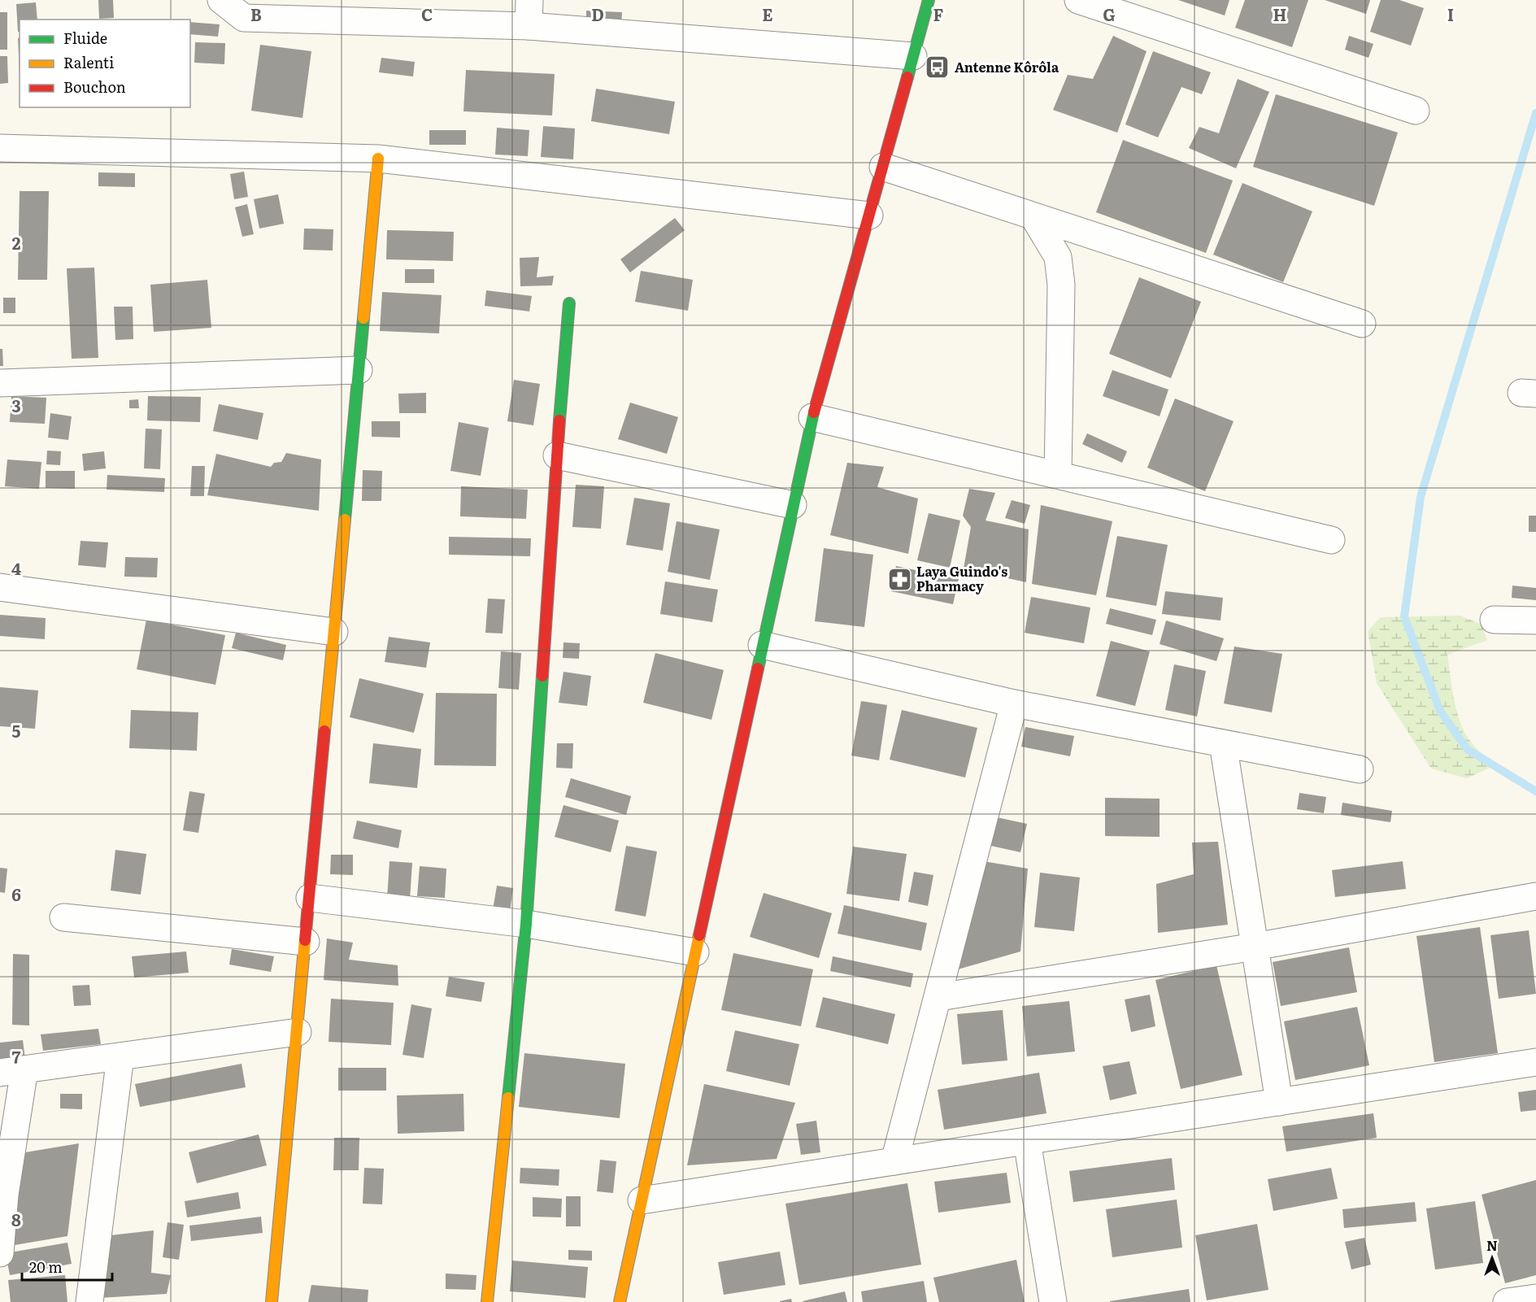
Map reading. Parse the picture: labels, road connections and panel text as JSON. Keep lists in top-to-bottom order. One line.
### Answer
{"places":{"bus stop":["Antenne Kôrôla"],"pharmacy":["Laya Guindo's Pharmacy"]},"legend":["Fluide","Ralenti","Bouchon"],"scale_bar":"20 m","north":"top","grid":{"columns":["B","C","D","E","F","G","H","I"],"rows":["2","3","4","5","6","7","8"]}}
